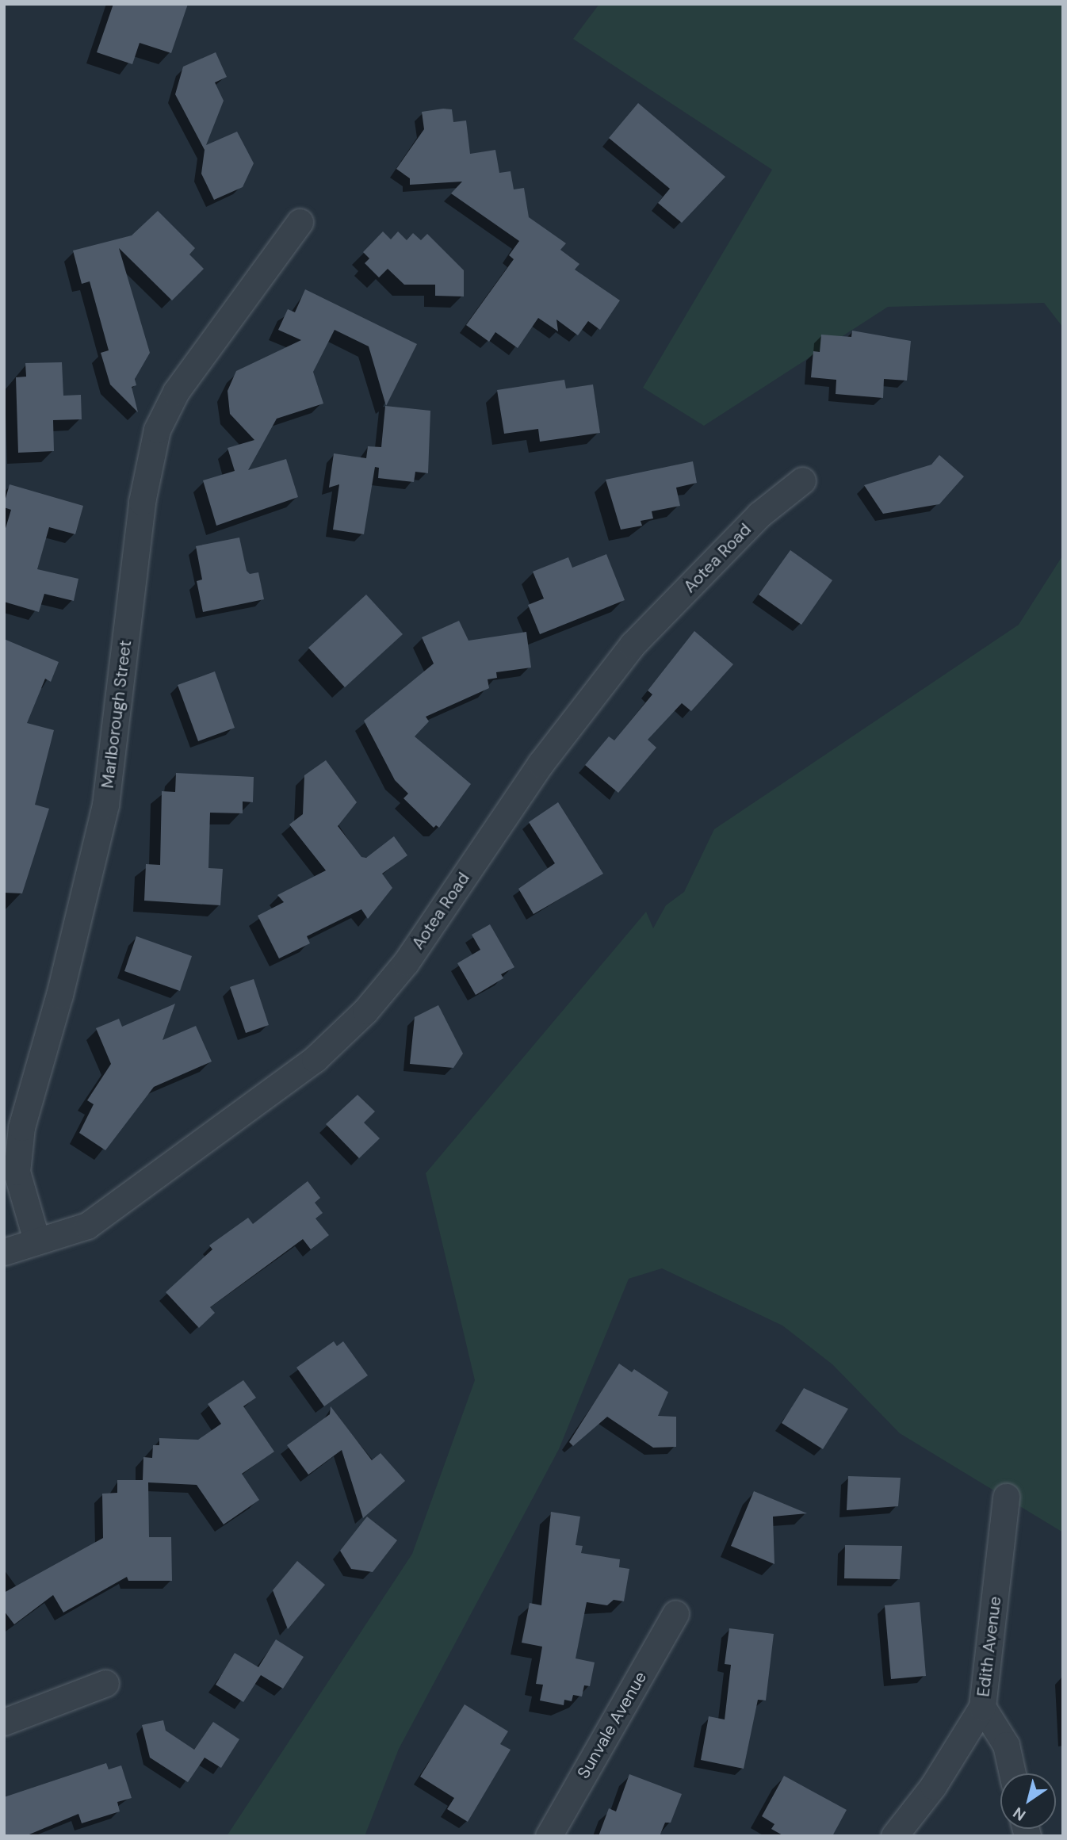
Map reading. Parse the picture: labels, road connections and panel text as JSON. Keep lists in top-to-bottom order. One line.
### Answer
{"streets":{"street":["Aotea Road","Marlborough Street","Edith Avenue","Sunvale Avenue"]},"crossings":[["Aotea Road","Marlborough Street"]],"north":"bottom left"}
